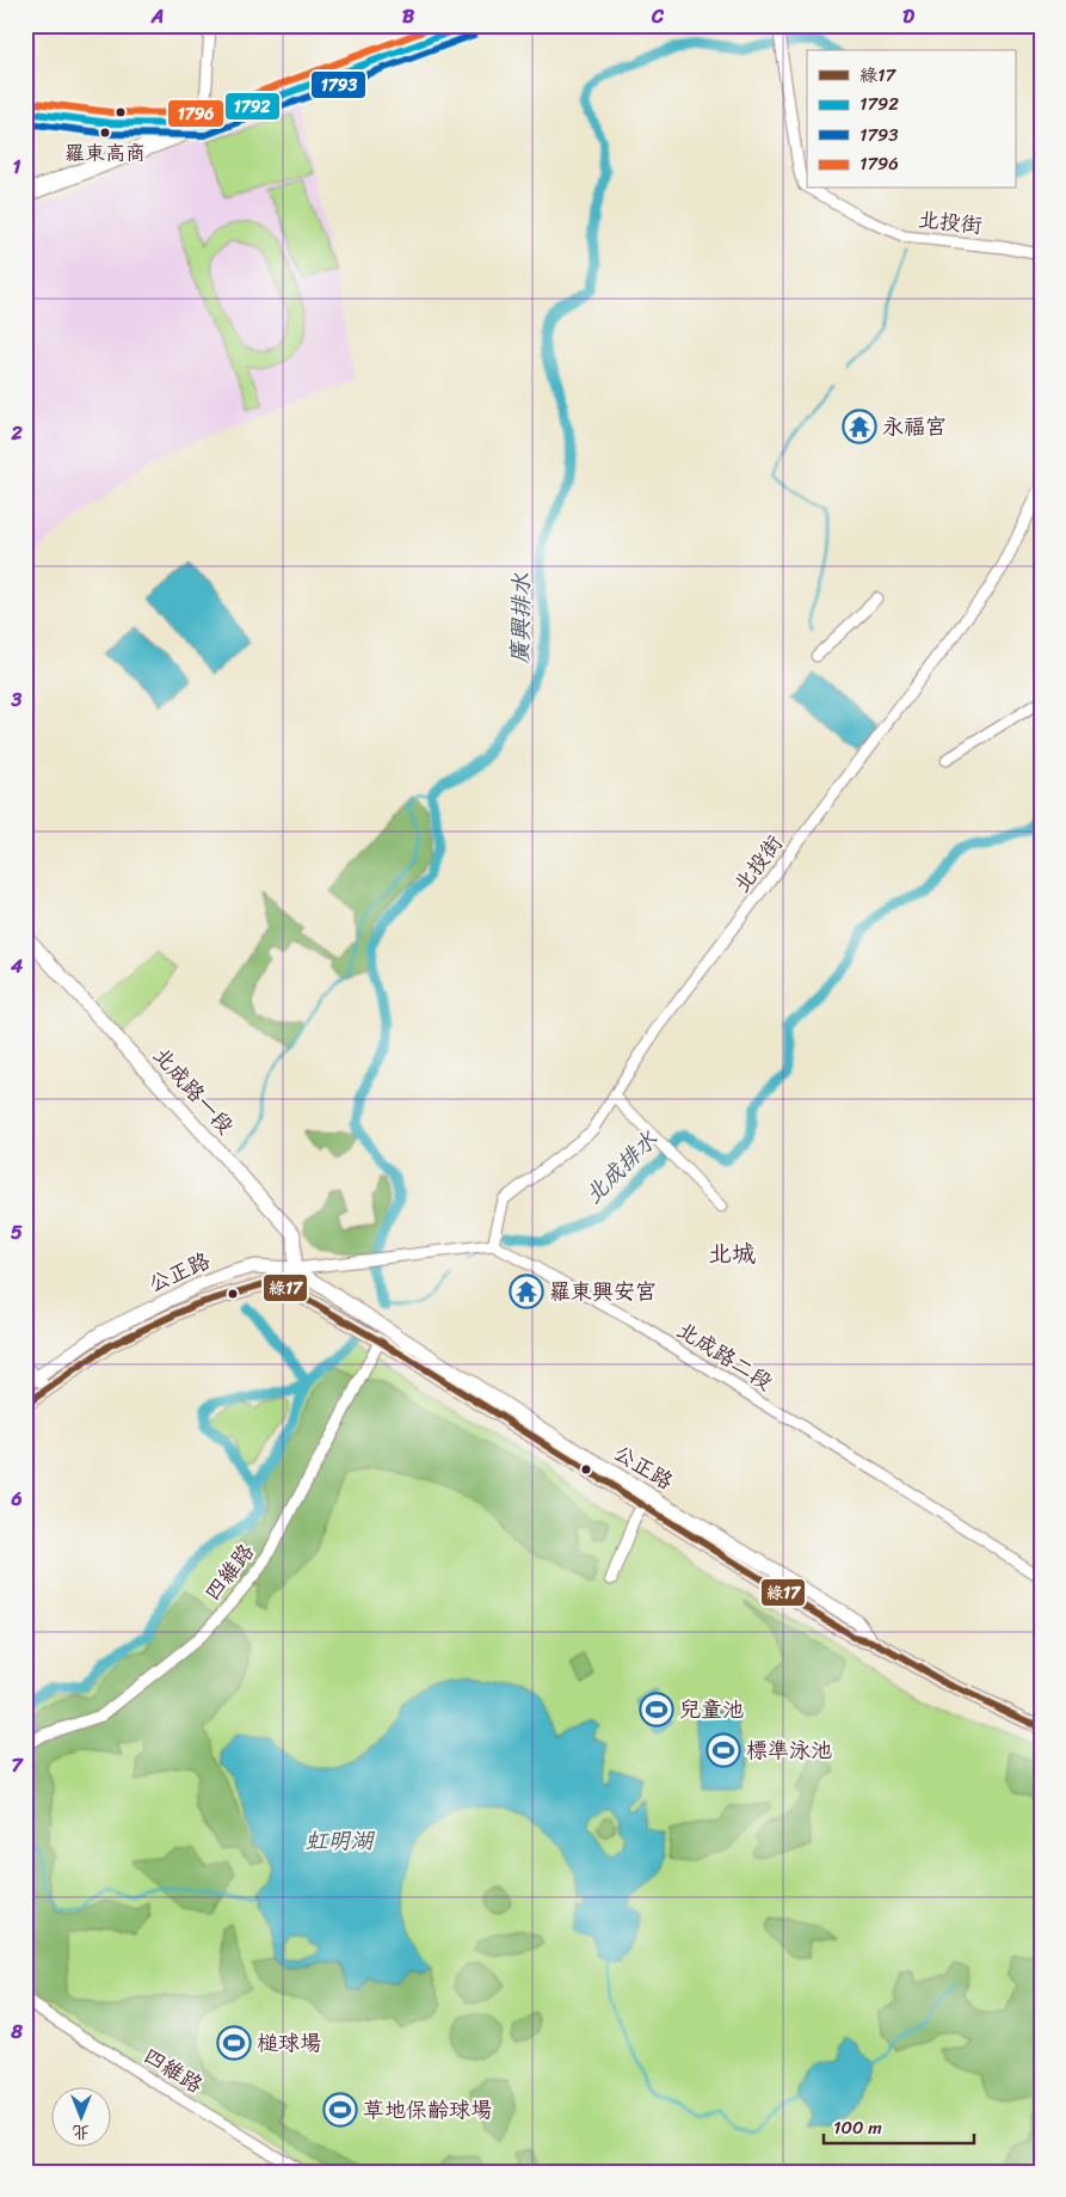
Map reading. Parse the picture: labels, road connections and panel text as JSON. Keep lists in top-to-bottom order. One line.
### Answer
{"streets":{"street":["北投街","北成路一段","公正路","北成路二段","四維路"]},"crossings":[["北投街","北成路二段"],["北成路一段","公正路"],["公正路","四維路"]],"districts":["北城"],"water":["廣興排水","北成排水","虹明湖"],"places":{"other":["羅東高商"],"temple":["永福宮","羅東興安宮"],"sports":["兒童池","標準泳池","槌球場","草地保齡球場"]},"lines":["transit line 1792","transit line 1796","transit line 1793","transit line 綠17"],"legend":["綠17","1792","1793","1796"],"scale_bar":"100 m","north":"bottom","grid":{"columns":["A","B","C","D"],"rows":["1","2","3","4","5","6","7","8"]}}
